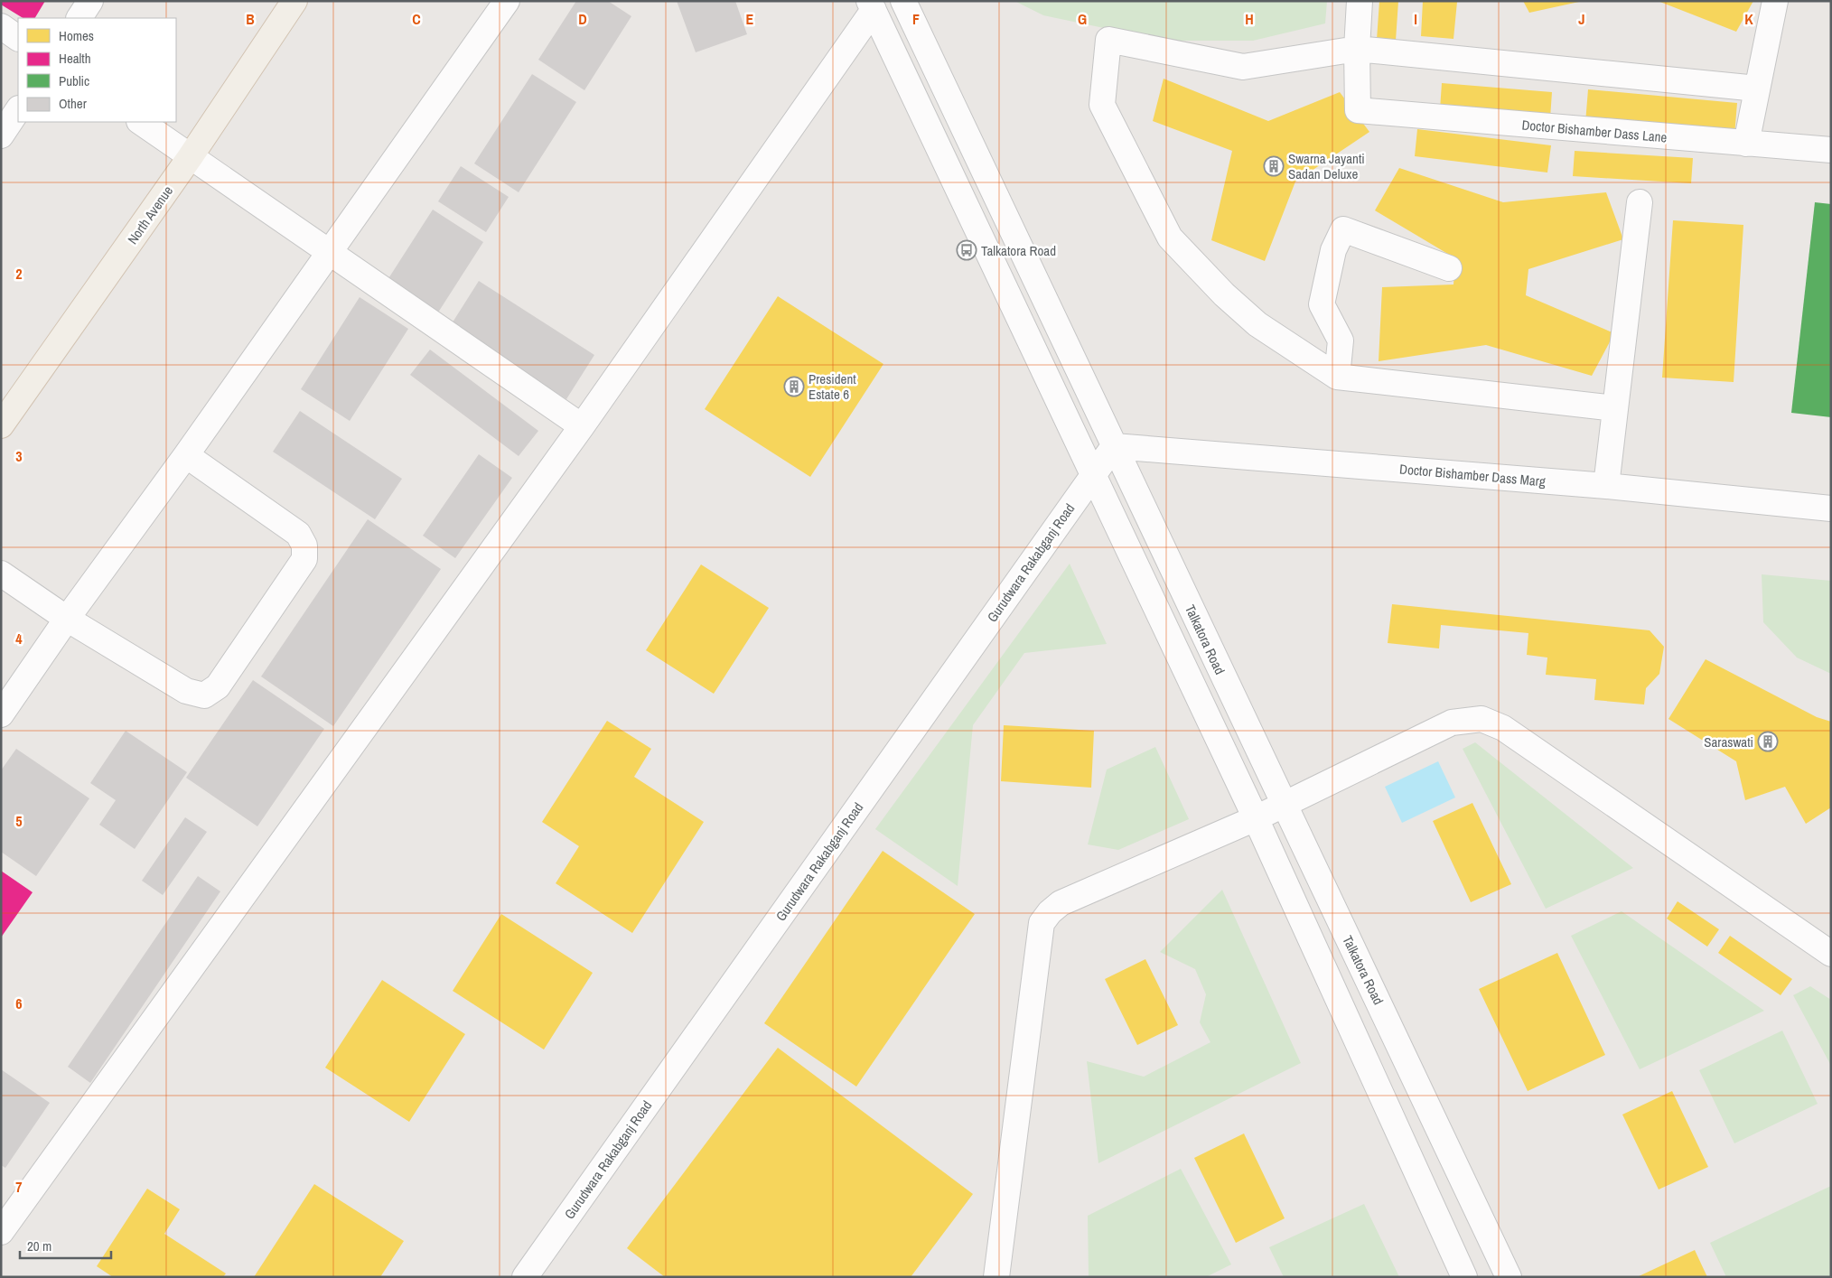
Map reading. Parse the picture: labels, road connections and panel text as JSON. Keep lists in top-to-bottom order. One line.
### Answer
{"streets":{"main road":["North Avenue"],"street":["Doctor Bishamber Dass Lane","Doctor Bishamber Dass Marg","Gurudwara Rakabganj Road","Talkatora Road"]},"crossings":[["Doctor Bishamber Dass Marg","Gurudwara Rakabganj Road"],["Doctor Bishamber Dass Marg","Talkatora Road"],["Gurudwara Rakabganj Road","Talkatora Road"]],"places":{"building":["Swarna Jayanti Sadan Deluxe","President Estate 6","Saraswati"],"bus stop":["Talkatora Road"]},"legend":["Homes","Health","Public","Other"],"scale_bar":"20 m","grid":{"columns":["B","C","D","E","F","G","H","I","J","K"],"rows":["2","3","4","5","6","7"]}}
